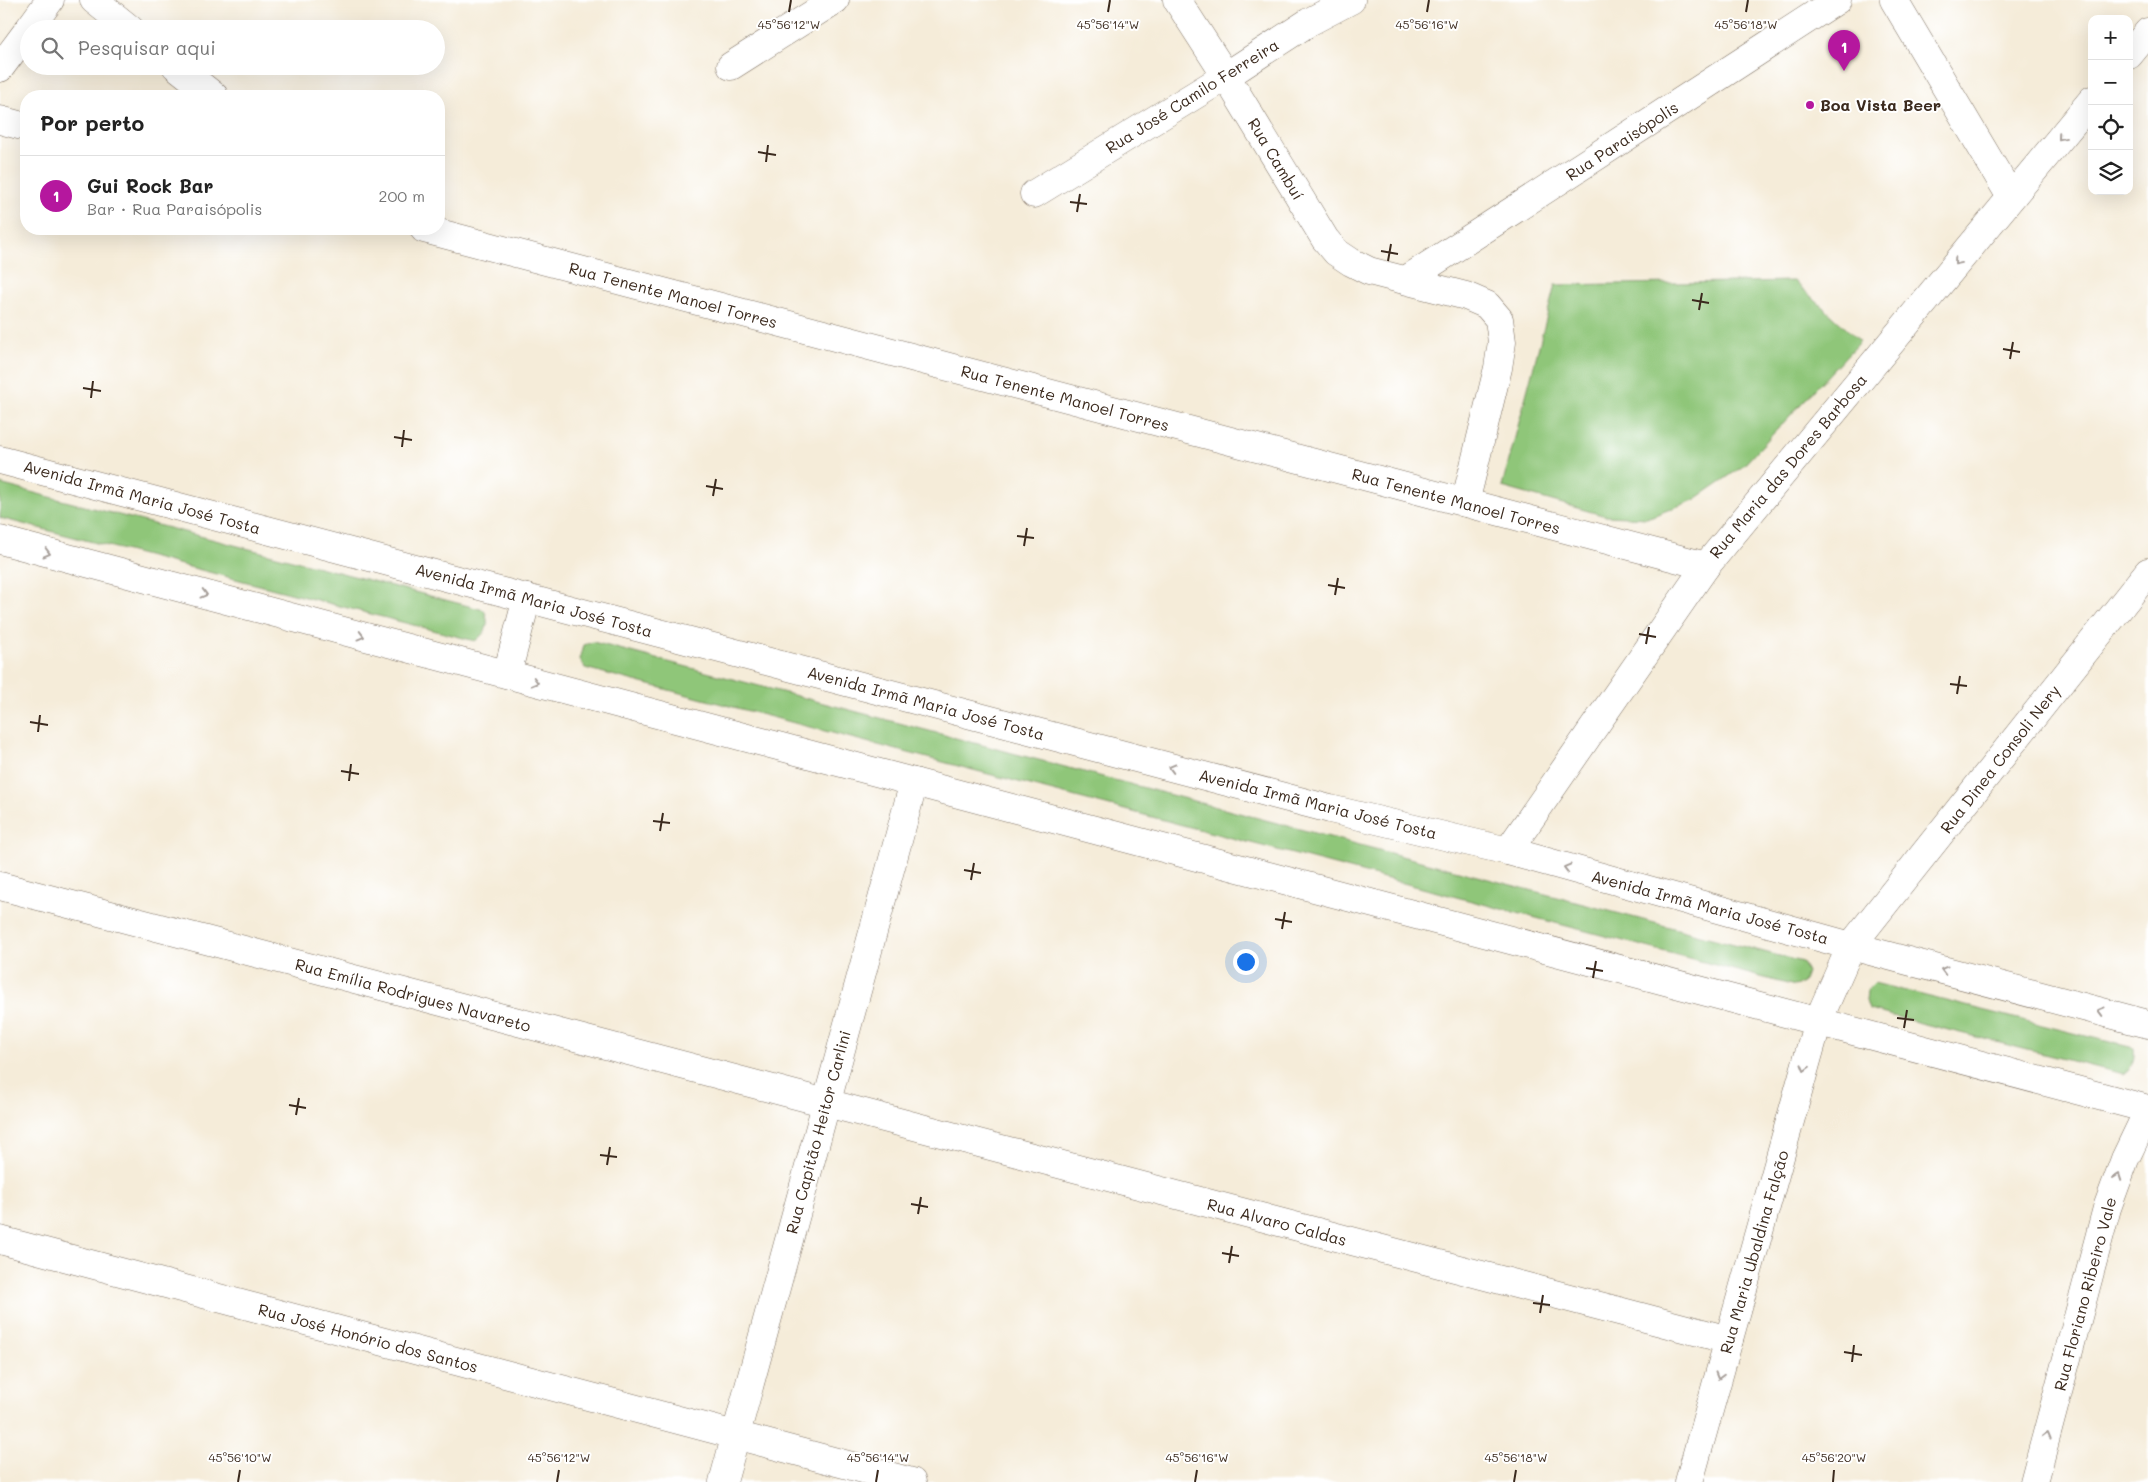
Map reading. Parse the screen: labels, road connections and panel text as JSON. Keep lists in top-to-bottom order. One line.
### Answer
{"streets":{"street":["Rua José Camilo Ferreira","Rua Paraisópolis","Rua Cambuí","Rua Tenente Manoel Torres","Rua Maria das Dores Barbosa","Avenida Irmã Maria José Tosta","Rua Dinea Consoli Nery","Rua Emília Rodrigues Navareto","Rua Capitão Heitor Carlini","Rua Alvaro Caldas","Rua Maria Ubaldina Falção","Rua Floriano Ribeiro Vale","Rua José Honório dos Santos"]},"crossings":[["Rua José Camilo Ferreira","Rua Cambuí"],["Rua Paraisópolis","Rua Cambuí"],["Rua Cambuí","Rua Tenente Manoel Torres"],["Rua Tenente Manoel Torres","Rua Maria das Dores Barbosa"],["Rua Maria das Dores Barbosa","Avenida Irmã Maria José Tosta"],["Avenida Irmã Maria José Tosta","Rua Dinea Consoli Nery"],["Avenida Irmã Maria José Tosta","Rua Maria Ubaldina Falção"],["Rua Emília Rodrigues Navareto","Rua Capitão Heitor Carlini"],["Rua Emília Rodrigues Navareto","Rua Alvaro Caldas"],["Rua Capitão Heitor Carlini","Rua Alvaro Caldas"],["Rua Capitão Heitor Carlini","Rua José Honório dos Santos"],["Rua Alvaro Caldas","Rua Maria Ubaldina Falção"]],"one_way":["Rua Maria das Dores Barbosa","Rua Maria Ubaldina Falção","Rua Floriano Ribeiro Vale"],"places":["Boa Vista Beer"],"page":{"map_buttons":["+","−"],"search":"Pesquisar aqui","pins":"1","heading":"Por perto","list":[{"mark":"1","name":"Gui Rock Bar","note":"Bar · Rua Paraisópolis","value":"200 m"}]},"coordinates":["45°56'12\"W","45°56'14\"W","45°56'16\"W","45°56'18\"W","45°56'10\"W","45°56'20\"W"]}
